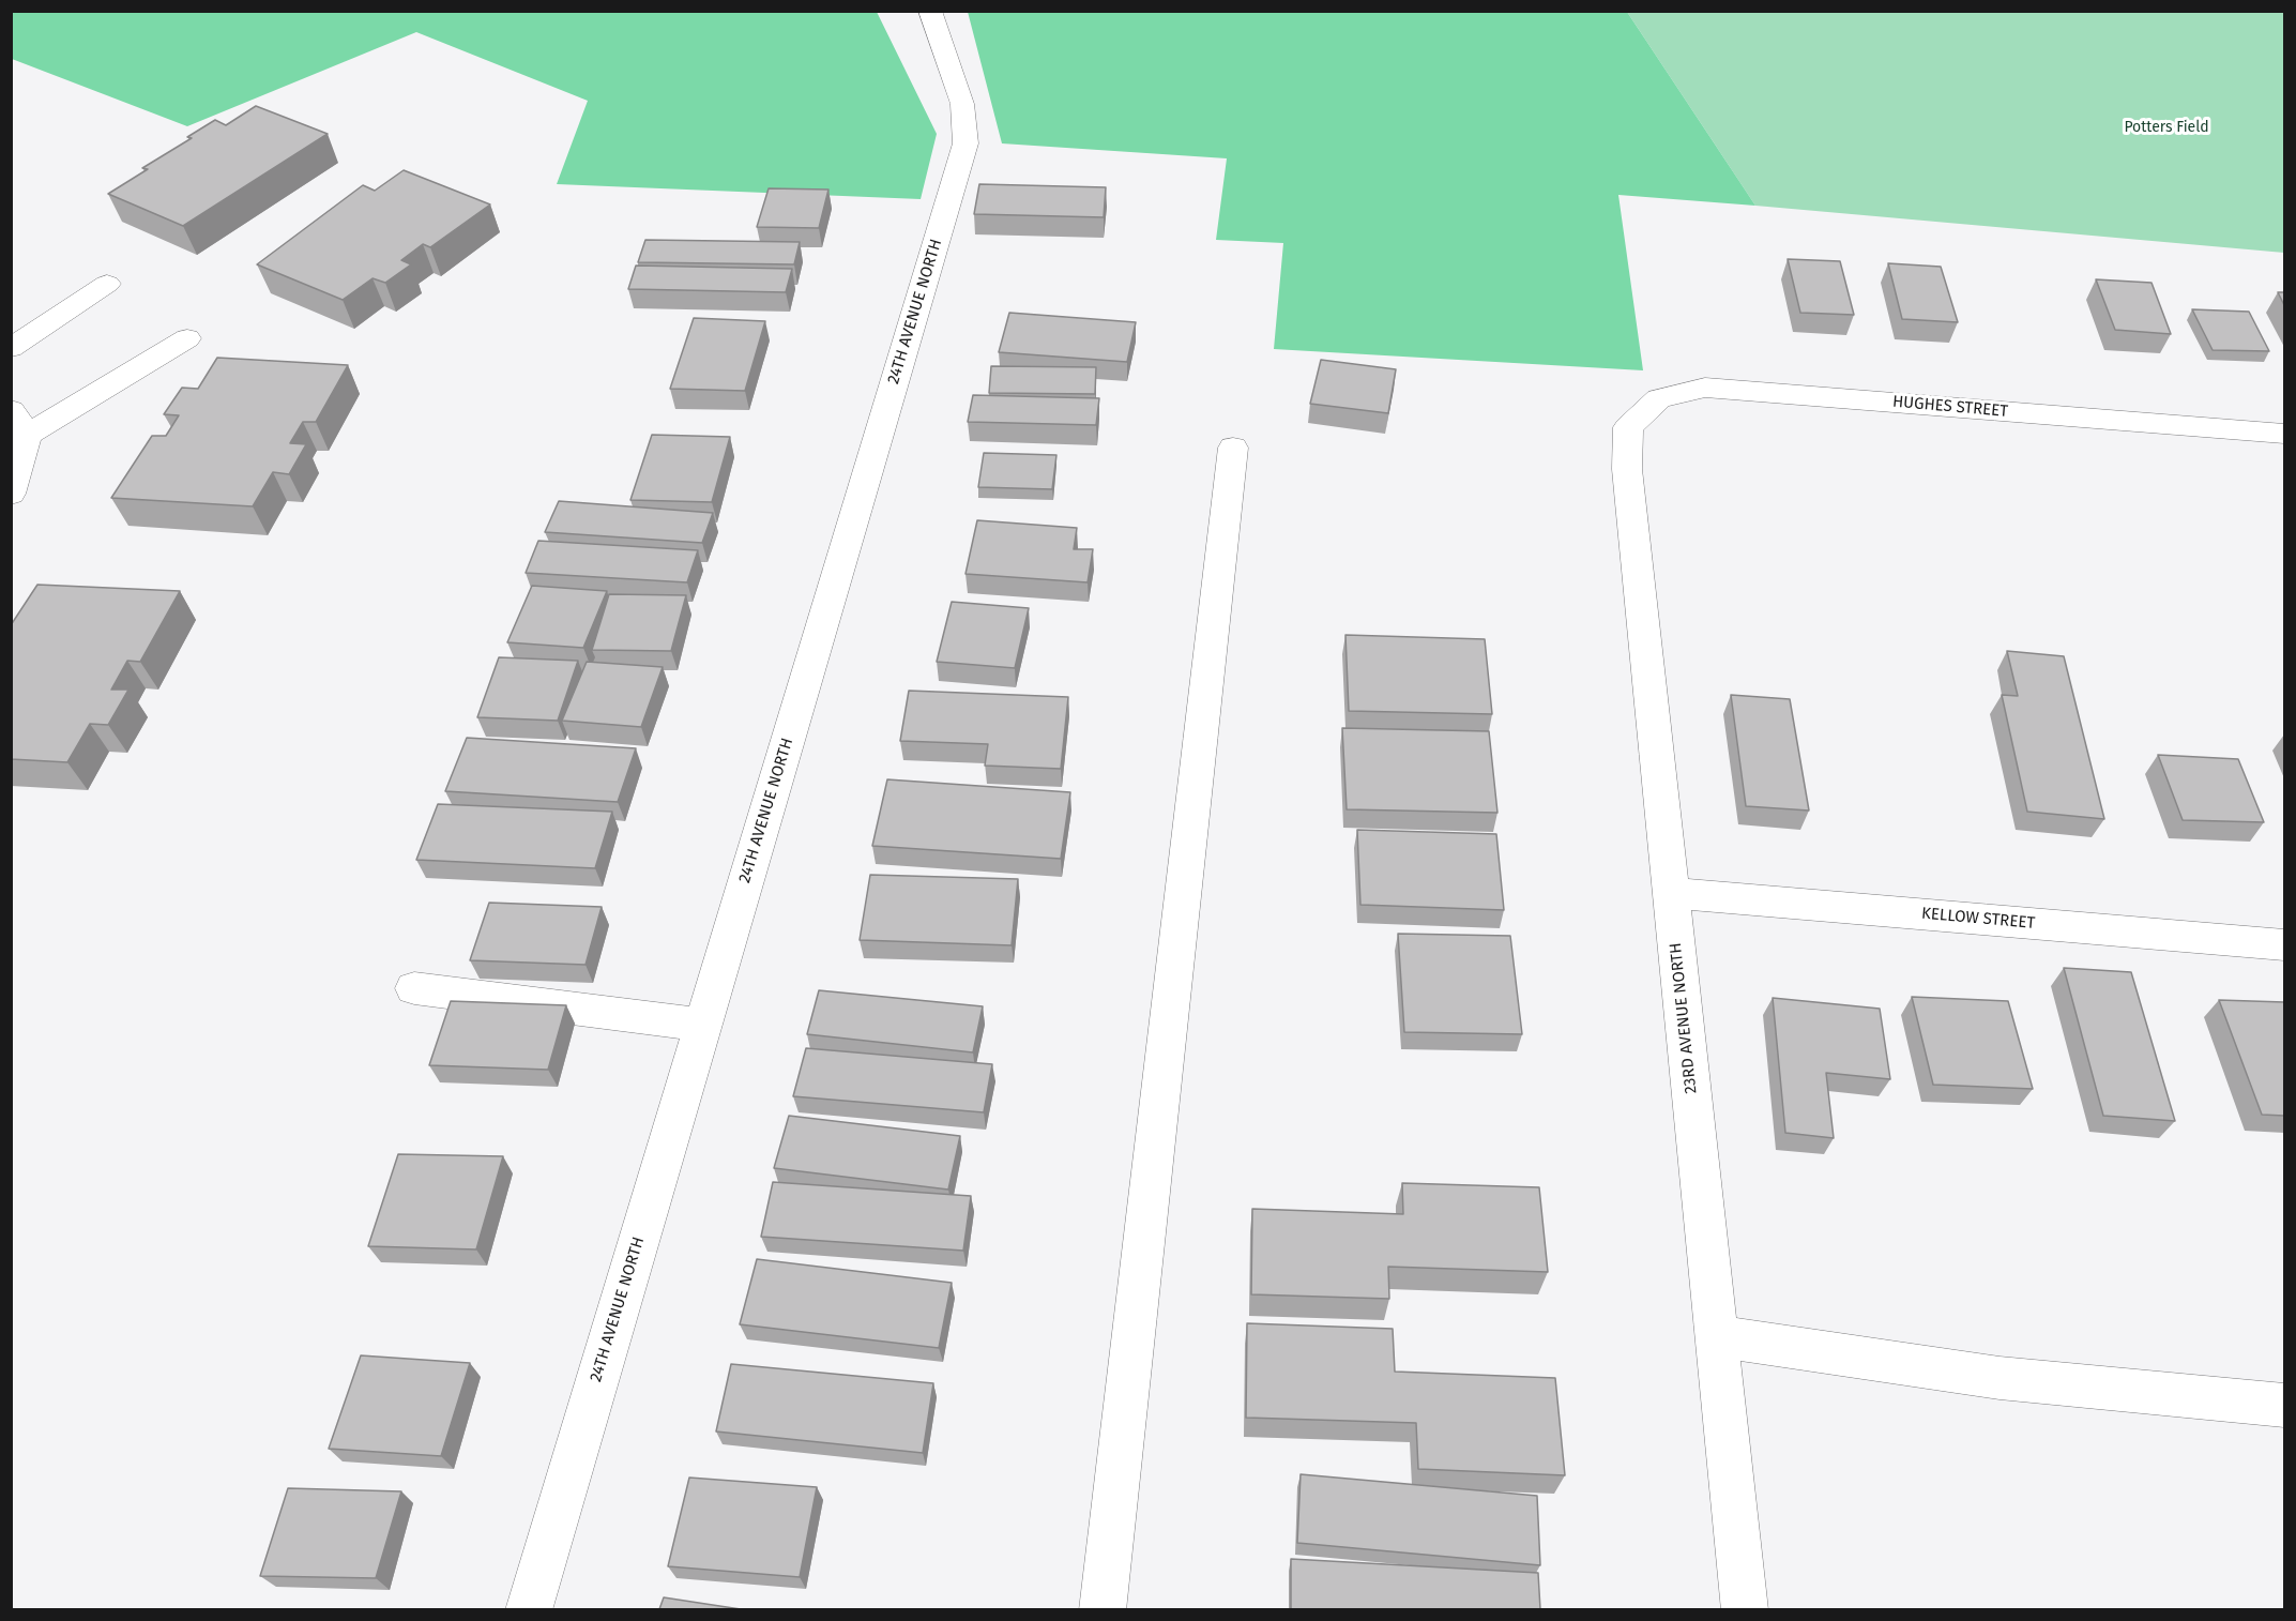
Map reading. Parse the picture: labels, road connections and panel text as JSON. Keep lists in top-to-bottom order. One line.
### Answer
{"streets":{"street":["24TH AVENUE NORTH","HUGHES STREET","KELLOW STREET","23RD AVENUE NORTH"]},"crossings":[["HUGHES STREET","23RD AVENUE NORTH"],["KELLOW STREET","23RD AVENUE NORTH"]],"parks":["Potters Field"]}
